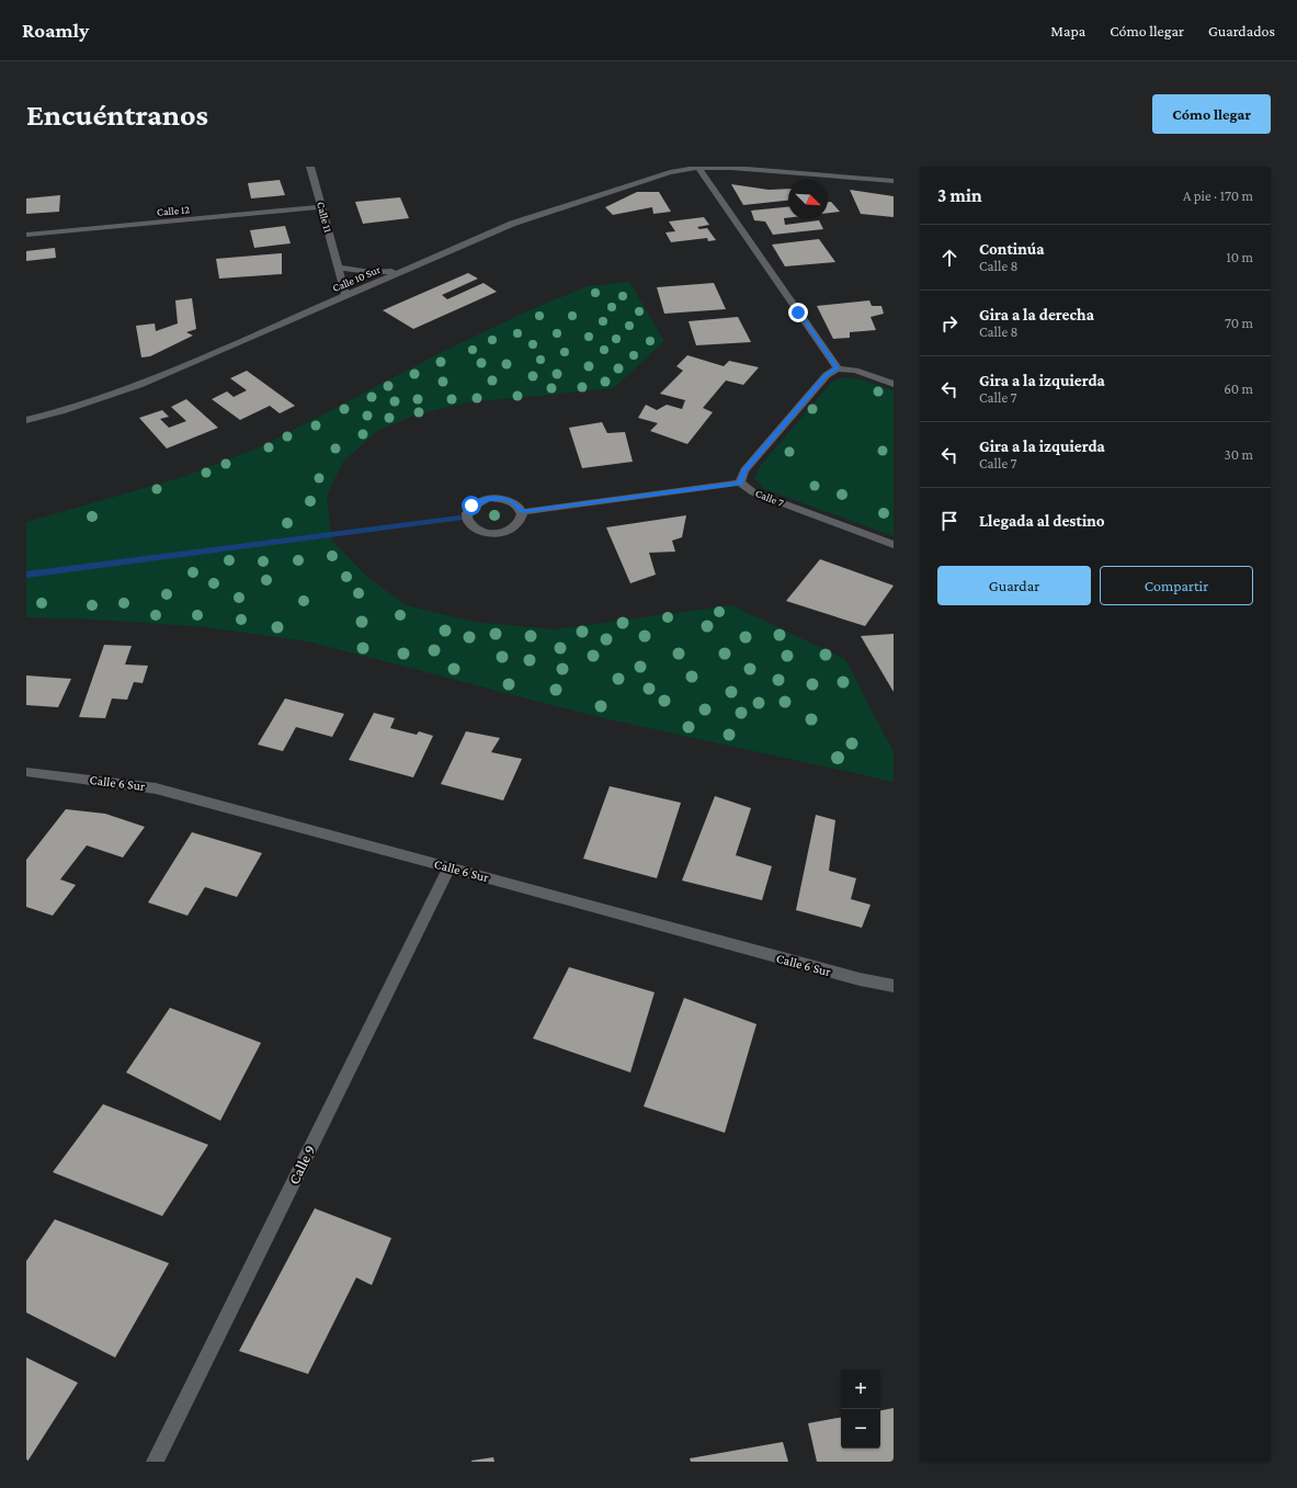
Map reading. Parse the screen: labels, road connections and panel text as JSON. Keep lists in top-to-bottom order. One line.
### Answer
{"streets":{"street":["Calle 12","Calle 11","Calle 10 Sur","Calle 7","Calle 6 Sur","Calle 9"]},"crossings":[["Calle 12","Calle 11"],["Calle 11","Calle 10 Sur"],["Calle 6 Sur","Calle 9"]],"north":"bottom right","page":{"header":"Roamly","nav":["Mapa","Cómo llegar","Guardados"],"buttons":["Cómo llegar",["Guardar","Compartir"]],"title":"Encuéntranos","heading":["3 min","A pie · 170 m"],"list":[["Continúa","Calle 8","10 m"],["Gira a la derecha","Calle 8","70 m"],["Gira a la izquierda","Calle 7","60 m"],["Gira a la izquierda","Calle 7","30 m"],"Llegada al destino"],"map_buttons":["+","−"]}}
